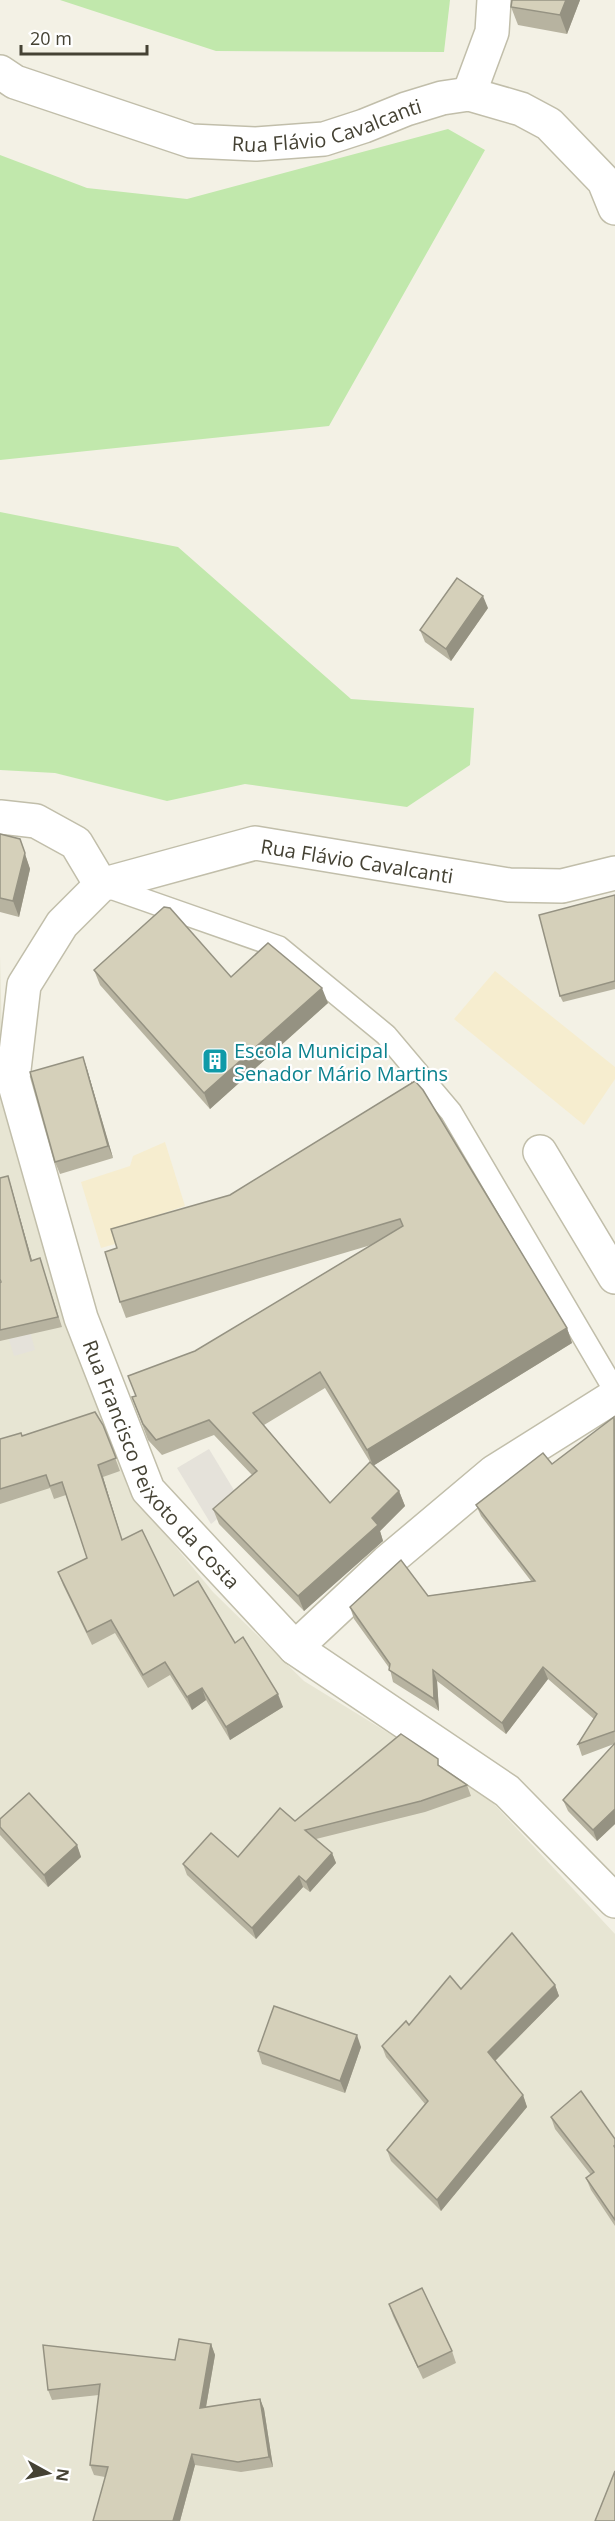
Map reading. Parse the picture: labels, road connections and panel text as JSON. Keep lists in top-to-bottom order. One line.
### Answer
{"streets":{"street":["Rua Flávio Cavalcanti","Rua Francisco Peixoto da Costa"]},"crossings":[["Rua Flávio Cavalcanti","Rua Francisco Peixoto da Costa"]],"places":{"building":["Escola Municipal Senador Mário Martins"]},"scale_bar":"20 m","north":"right"}
